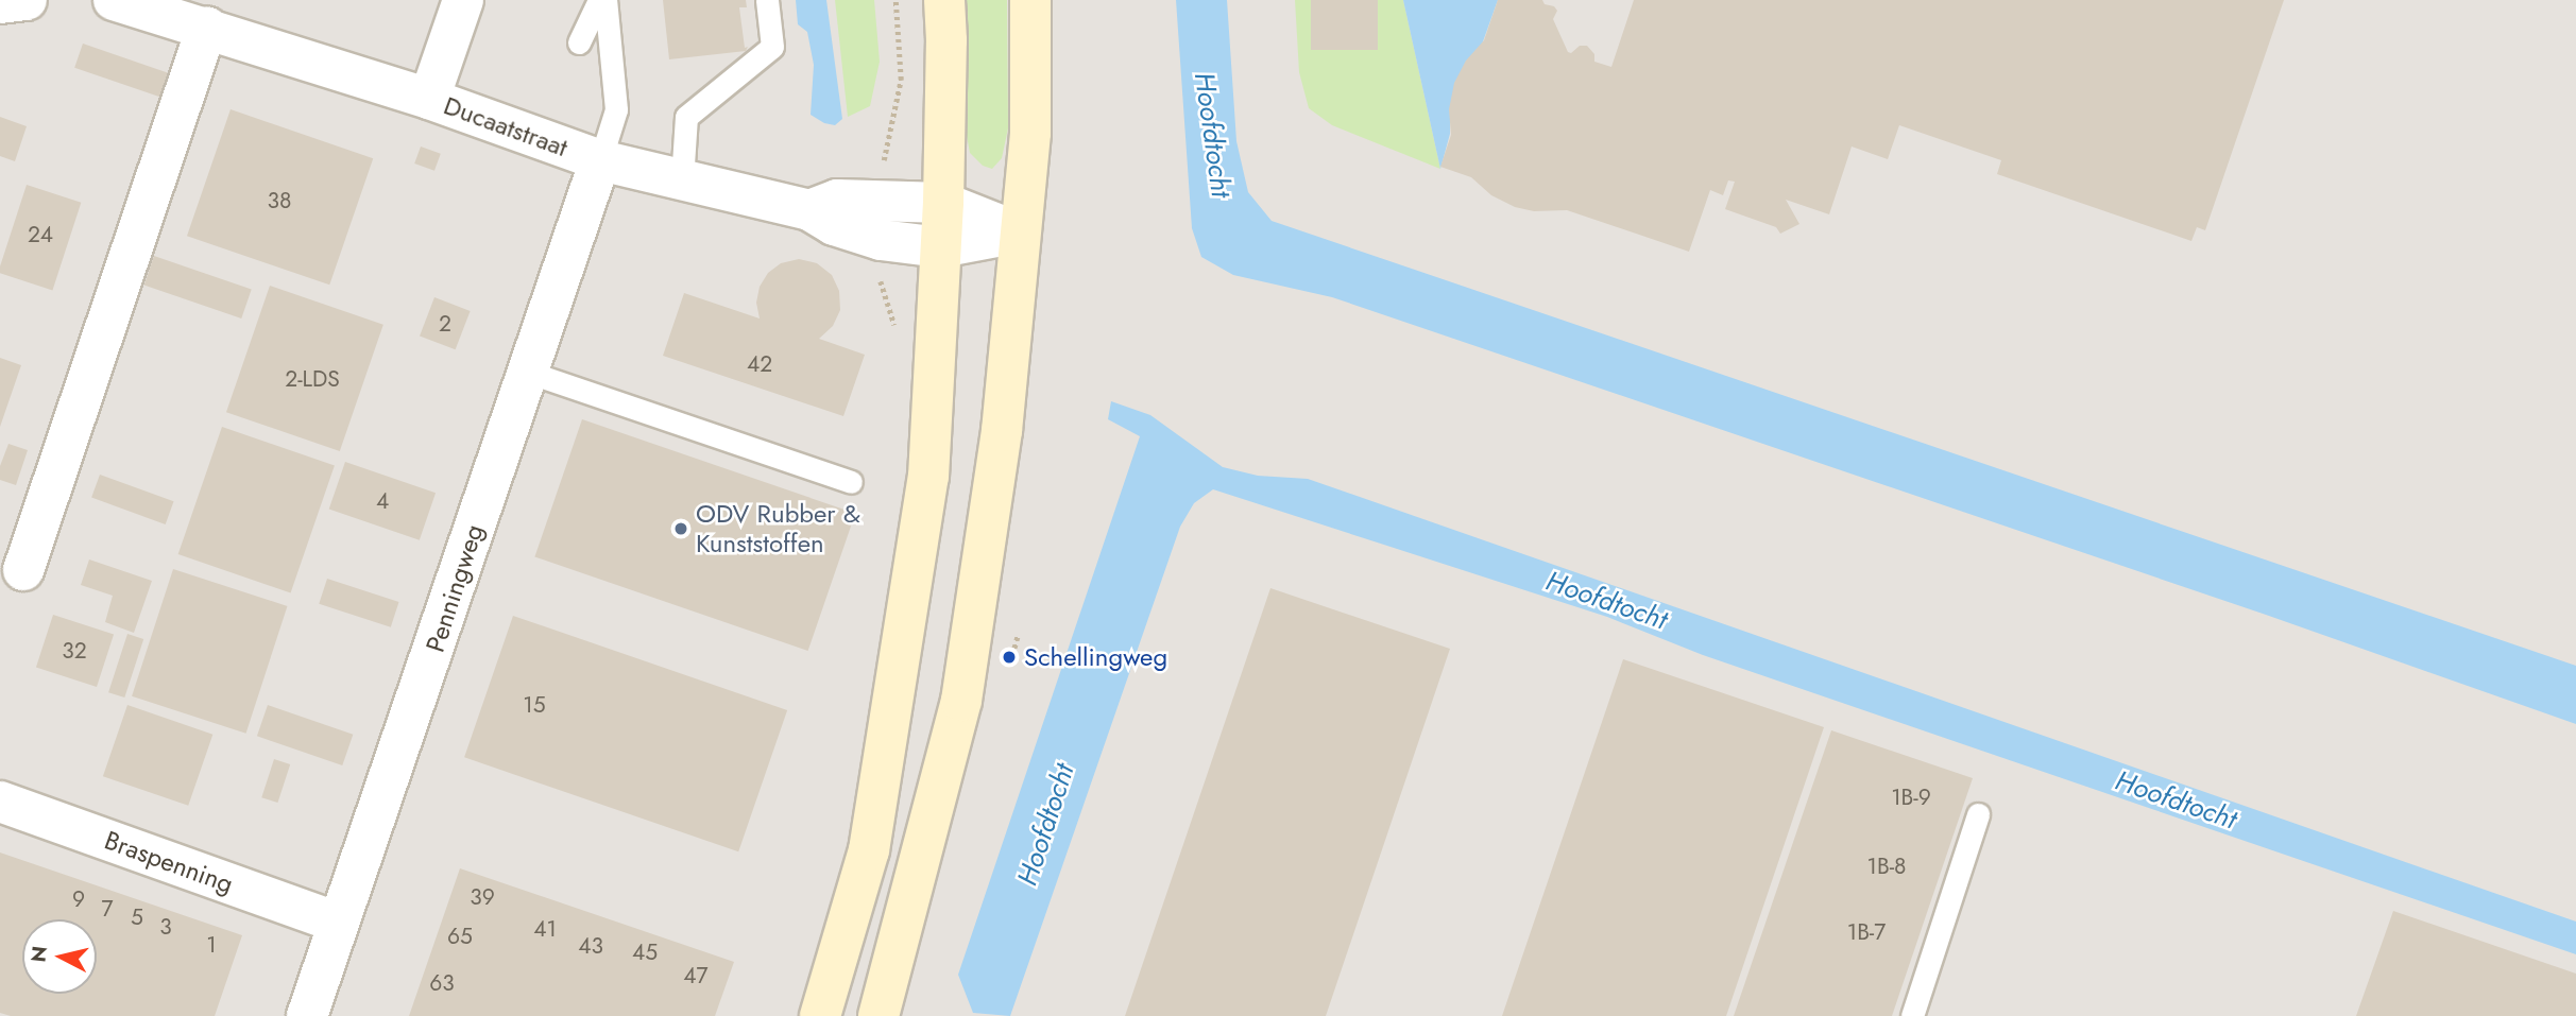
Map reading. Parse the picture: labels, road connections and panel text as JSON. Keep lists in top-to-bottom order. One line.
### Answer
{"streets":{"street":["Ducaatstraat","Penningweg","Braspenning"]},"crossings":[["Ducaatstraat","Penningweg"],["Penningweg","Braspenning"]],"water":["Hoofdtocht"],"places":["ODV Rubber & Kunststoffen","Schellingweg"],"house_numbers":["38","24","2","42","2-LDS","4","32","15","1B-9","1B-8","39","9","7","5","3","41","1B-7","65","1","43","45","47","63"],"north":"left"}
